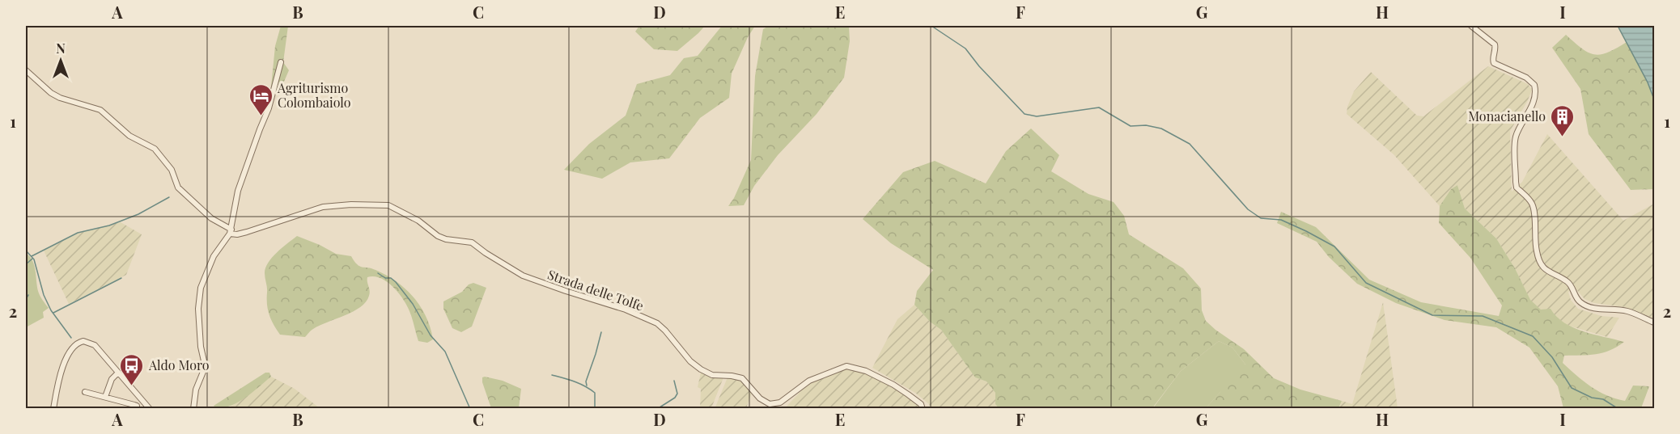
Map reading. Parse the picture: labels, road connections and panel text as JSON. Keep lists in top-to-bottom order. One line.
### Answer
{"streets":{"street":["Strada delle Tolfe"]},"places":{"hotel":["Agriturismo Colombaiolo"],"building":["Monacianello"],"bus stop":["Aldo Moro"]},"north":"top","grid":{"columns":["A","B","C","D","E","F","G","H","I"],"rows":["1","2"]}}
